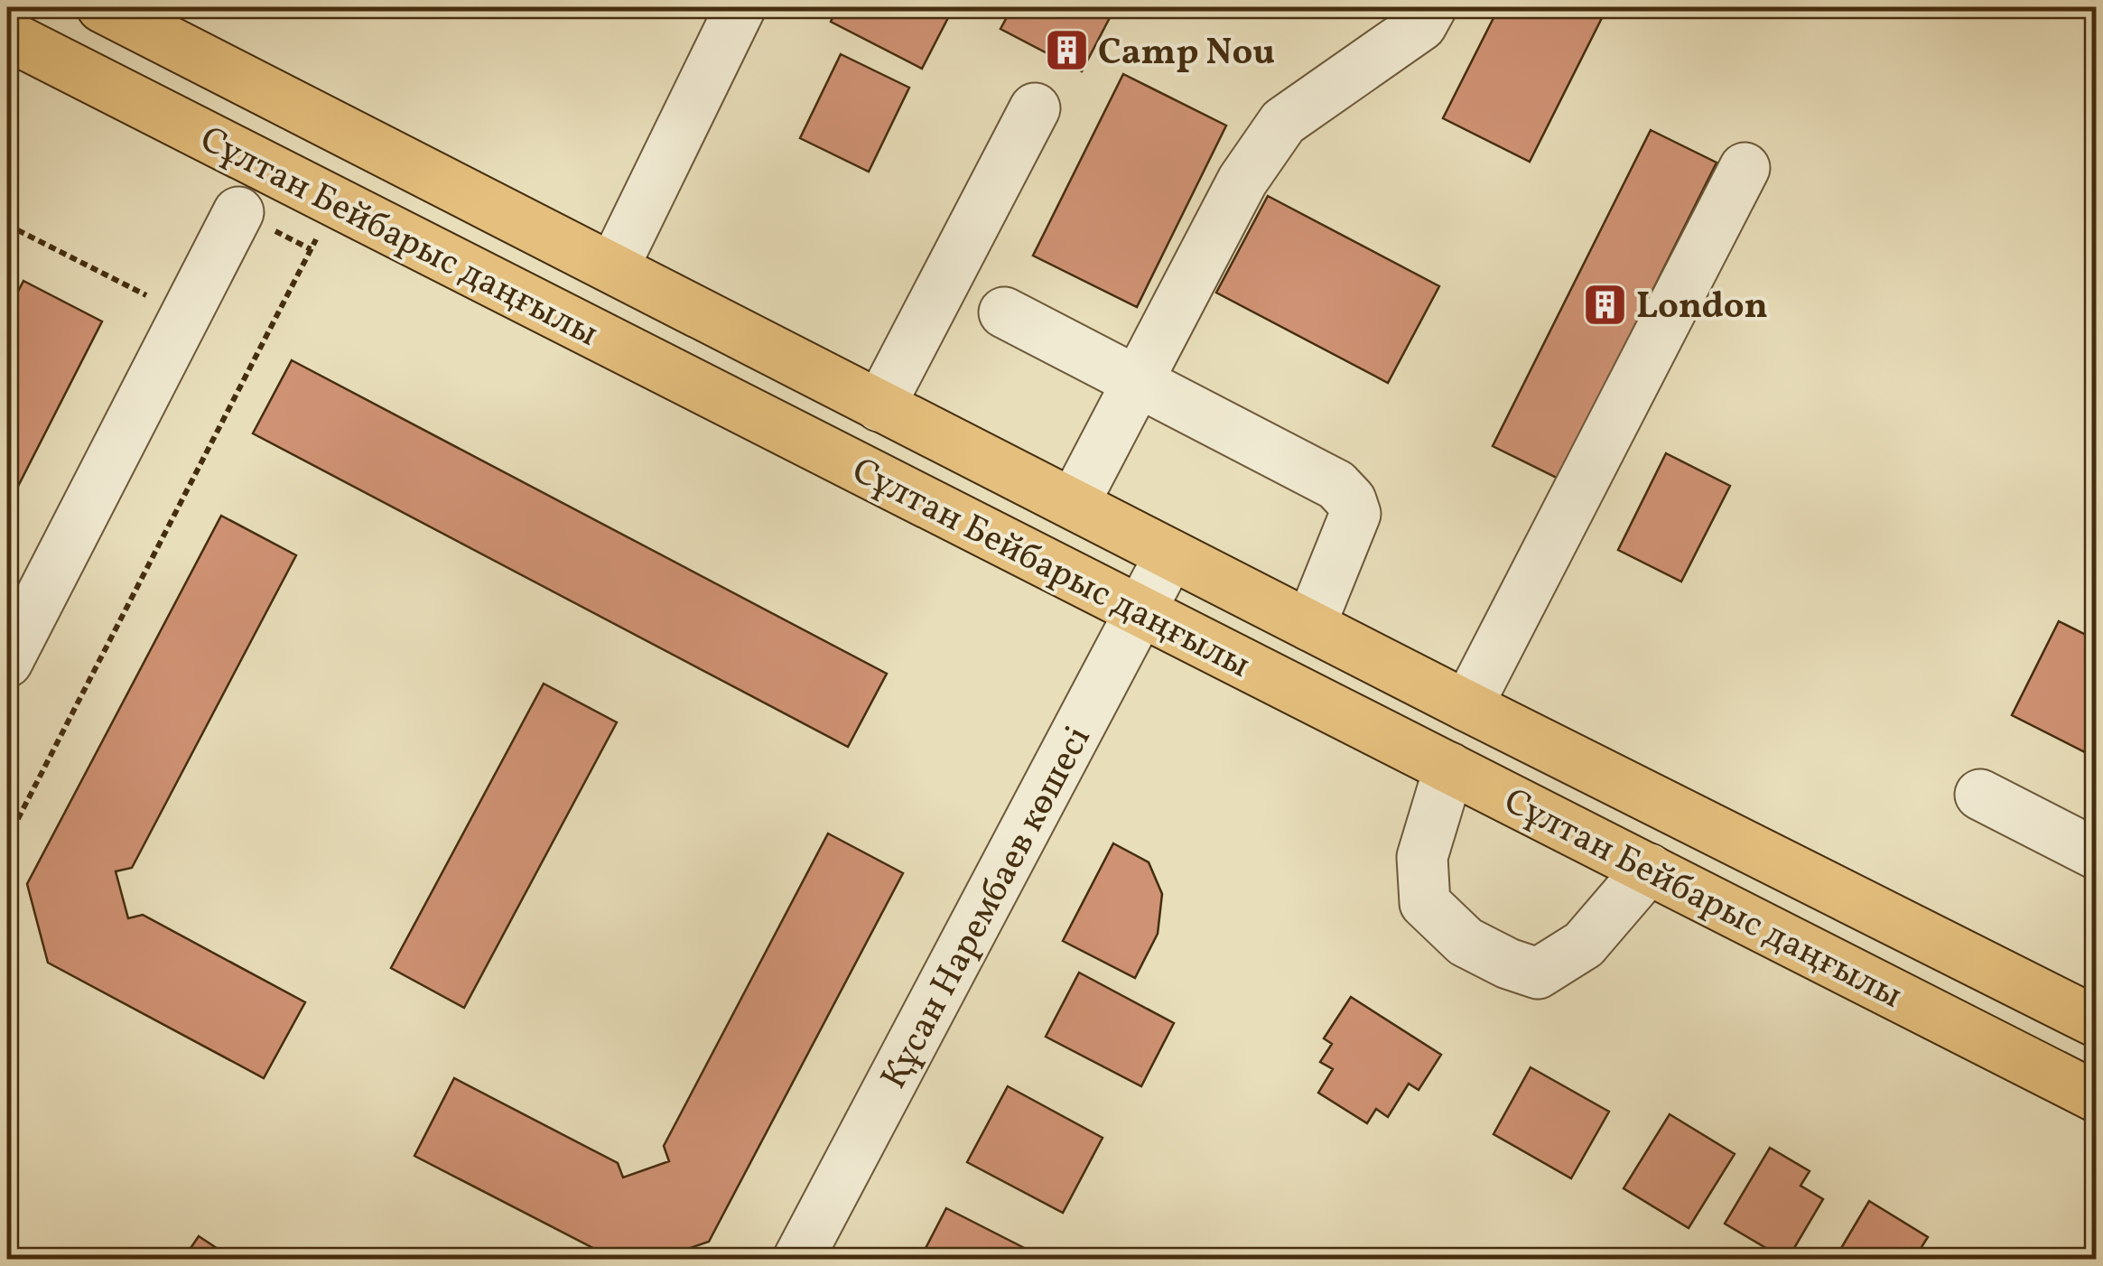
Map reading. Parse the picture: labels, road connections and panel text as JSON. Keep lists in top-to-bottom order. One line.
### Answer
{"streets":{"main road":["Сұлтан Бейбарыс даңғылы"],"street":["Құсан Нарембаев көшесі"]},"crossings":[["Сұлтан Бейбарыс даңғылы","Құсан Нарембаев көшесі"]],"places":{"building":["Camp Nou","London"]}}
